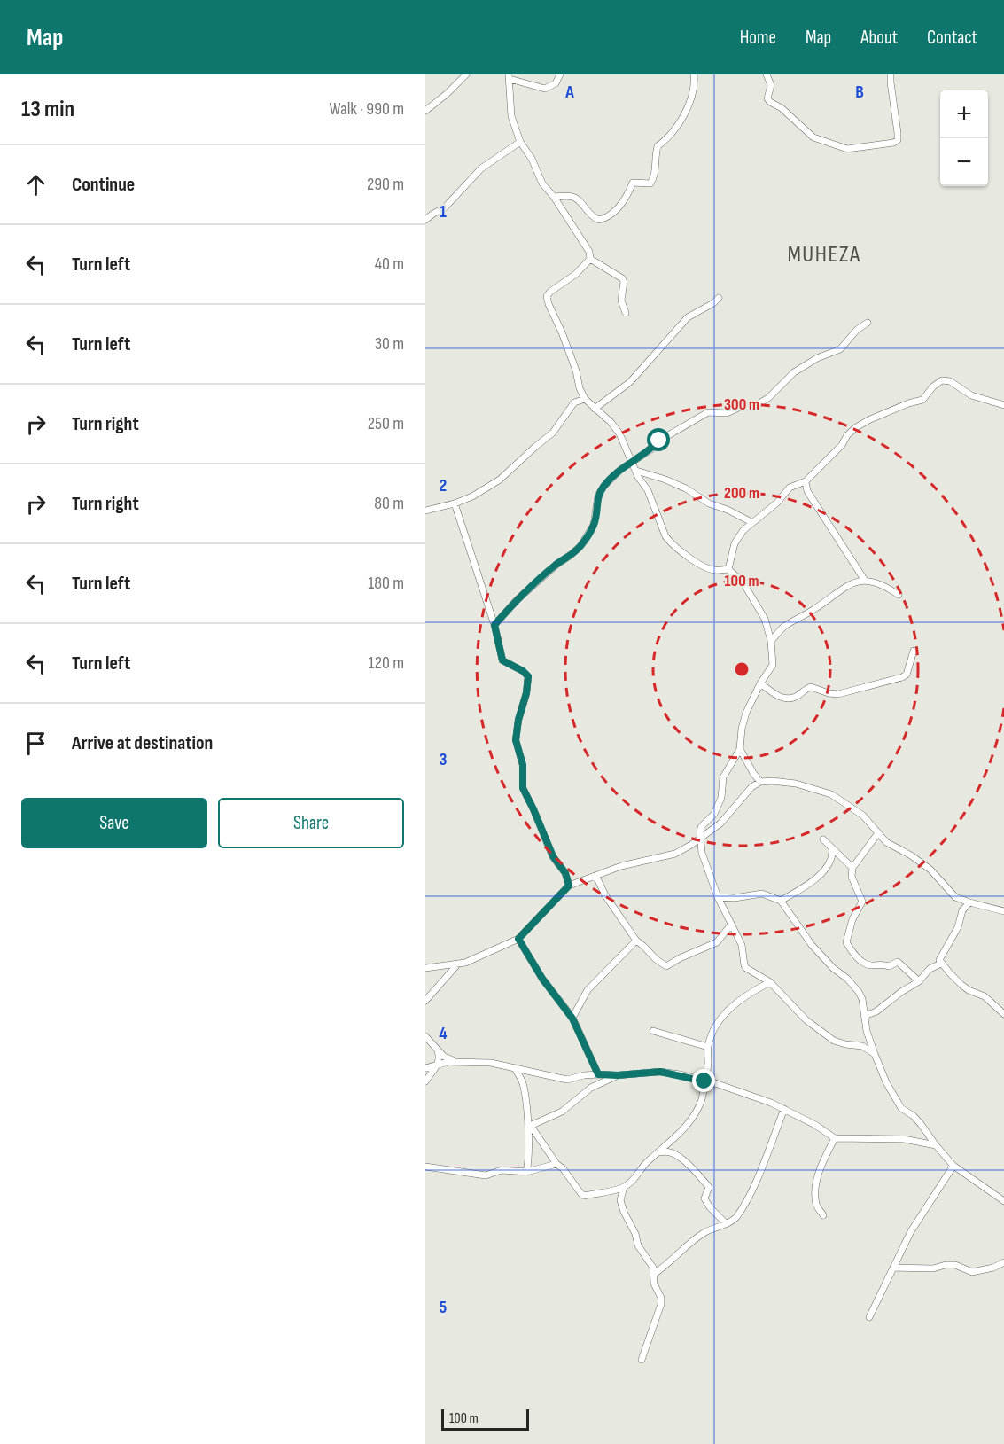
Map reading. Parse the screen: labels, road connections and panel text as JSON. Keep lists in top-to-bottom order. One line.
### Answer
{"districts":["MUHEZA"],"scale_bar":"100 m","page":{"header":"Map","nav":["Home","Map","About","Contact"],"heading":["13 min","Walk · 990 m"],"map_buttons":["+","−"],"list":[["Continue","290 m"],["Turn left","40 m"],["Turn left","30 m"],["Turn right","250 m"],["Turn right","80 m"],["Turn left","180 m"],["Turn left","120 m"],"Arrive at destination"],"buttons":["Save","Share"],"scale":"100 m"},"grid":{"columns":["A","B"],"rows":["1","2","3","4","5"]},"rings":["300 m","200 m","100 m"]}
